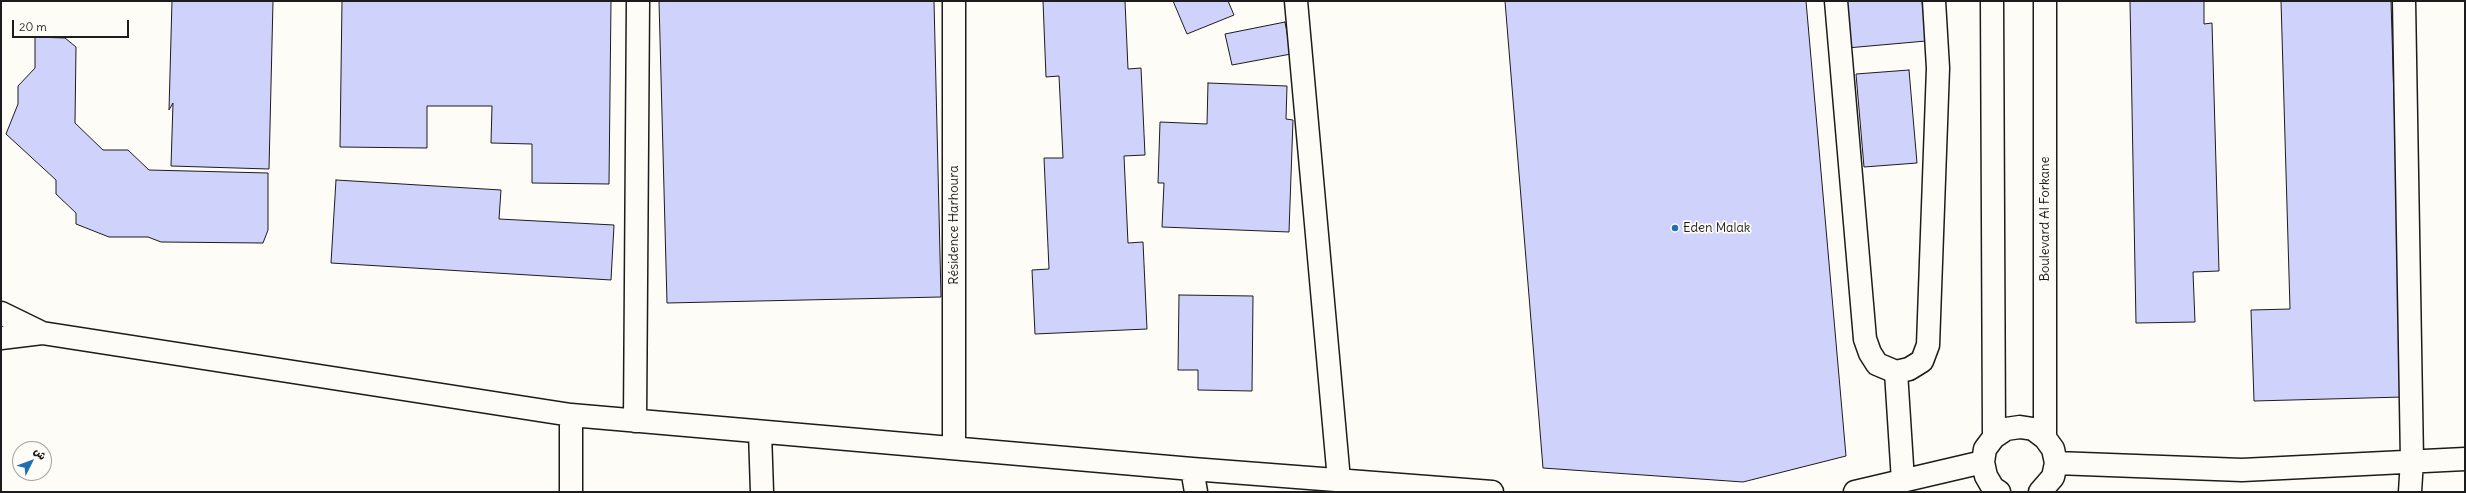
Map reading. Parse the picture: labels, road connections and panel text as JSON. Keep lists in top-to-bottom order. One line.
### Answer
{"streets":{"street":["Boulevard Al Forkane","Résidence Harhoura"]},"places":["Eden Malak"],"scale_bar":"20 m","north":"top right"}
